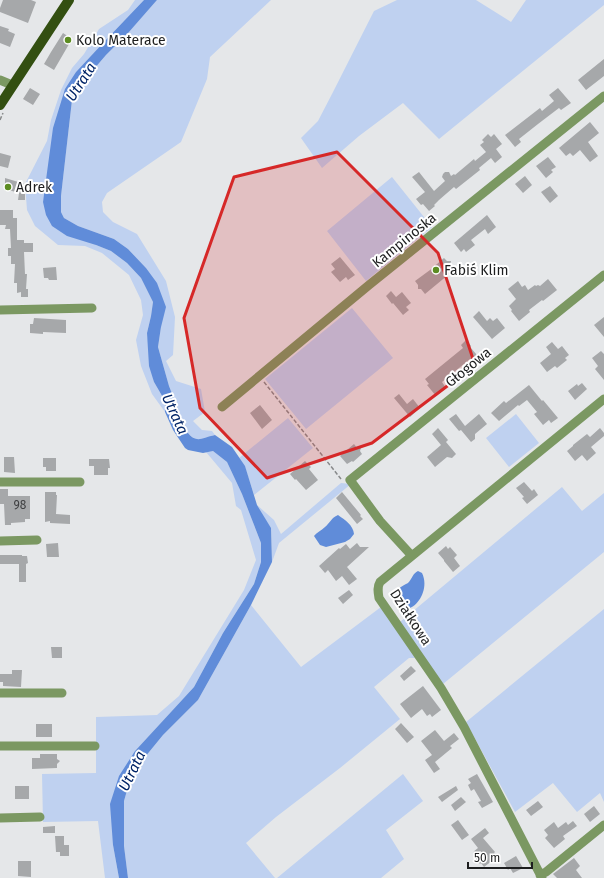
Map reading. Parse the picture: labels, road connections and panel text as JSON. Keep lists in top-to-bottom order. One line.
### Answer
{"streets":{"street":["Kampinoska","Głogowa","Działkowa"]},"water":["Utrata"],"places":["Kolo Materace","Adrek","Fabiś Klim"],"house_numbers":["98"],"scale_bar":"50 m"}
